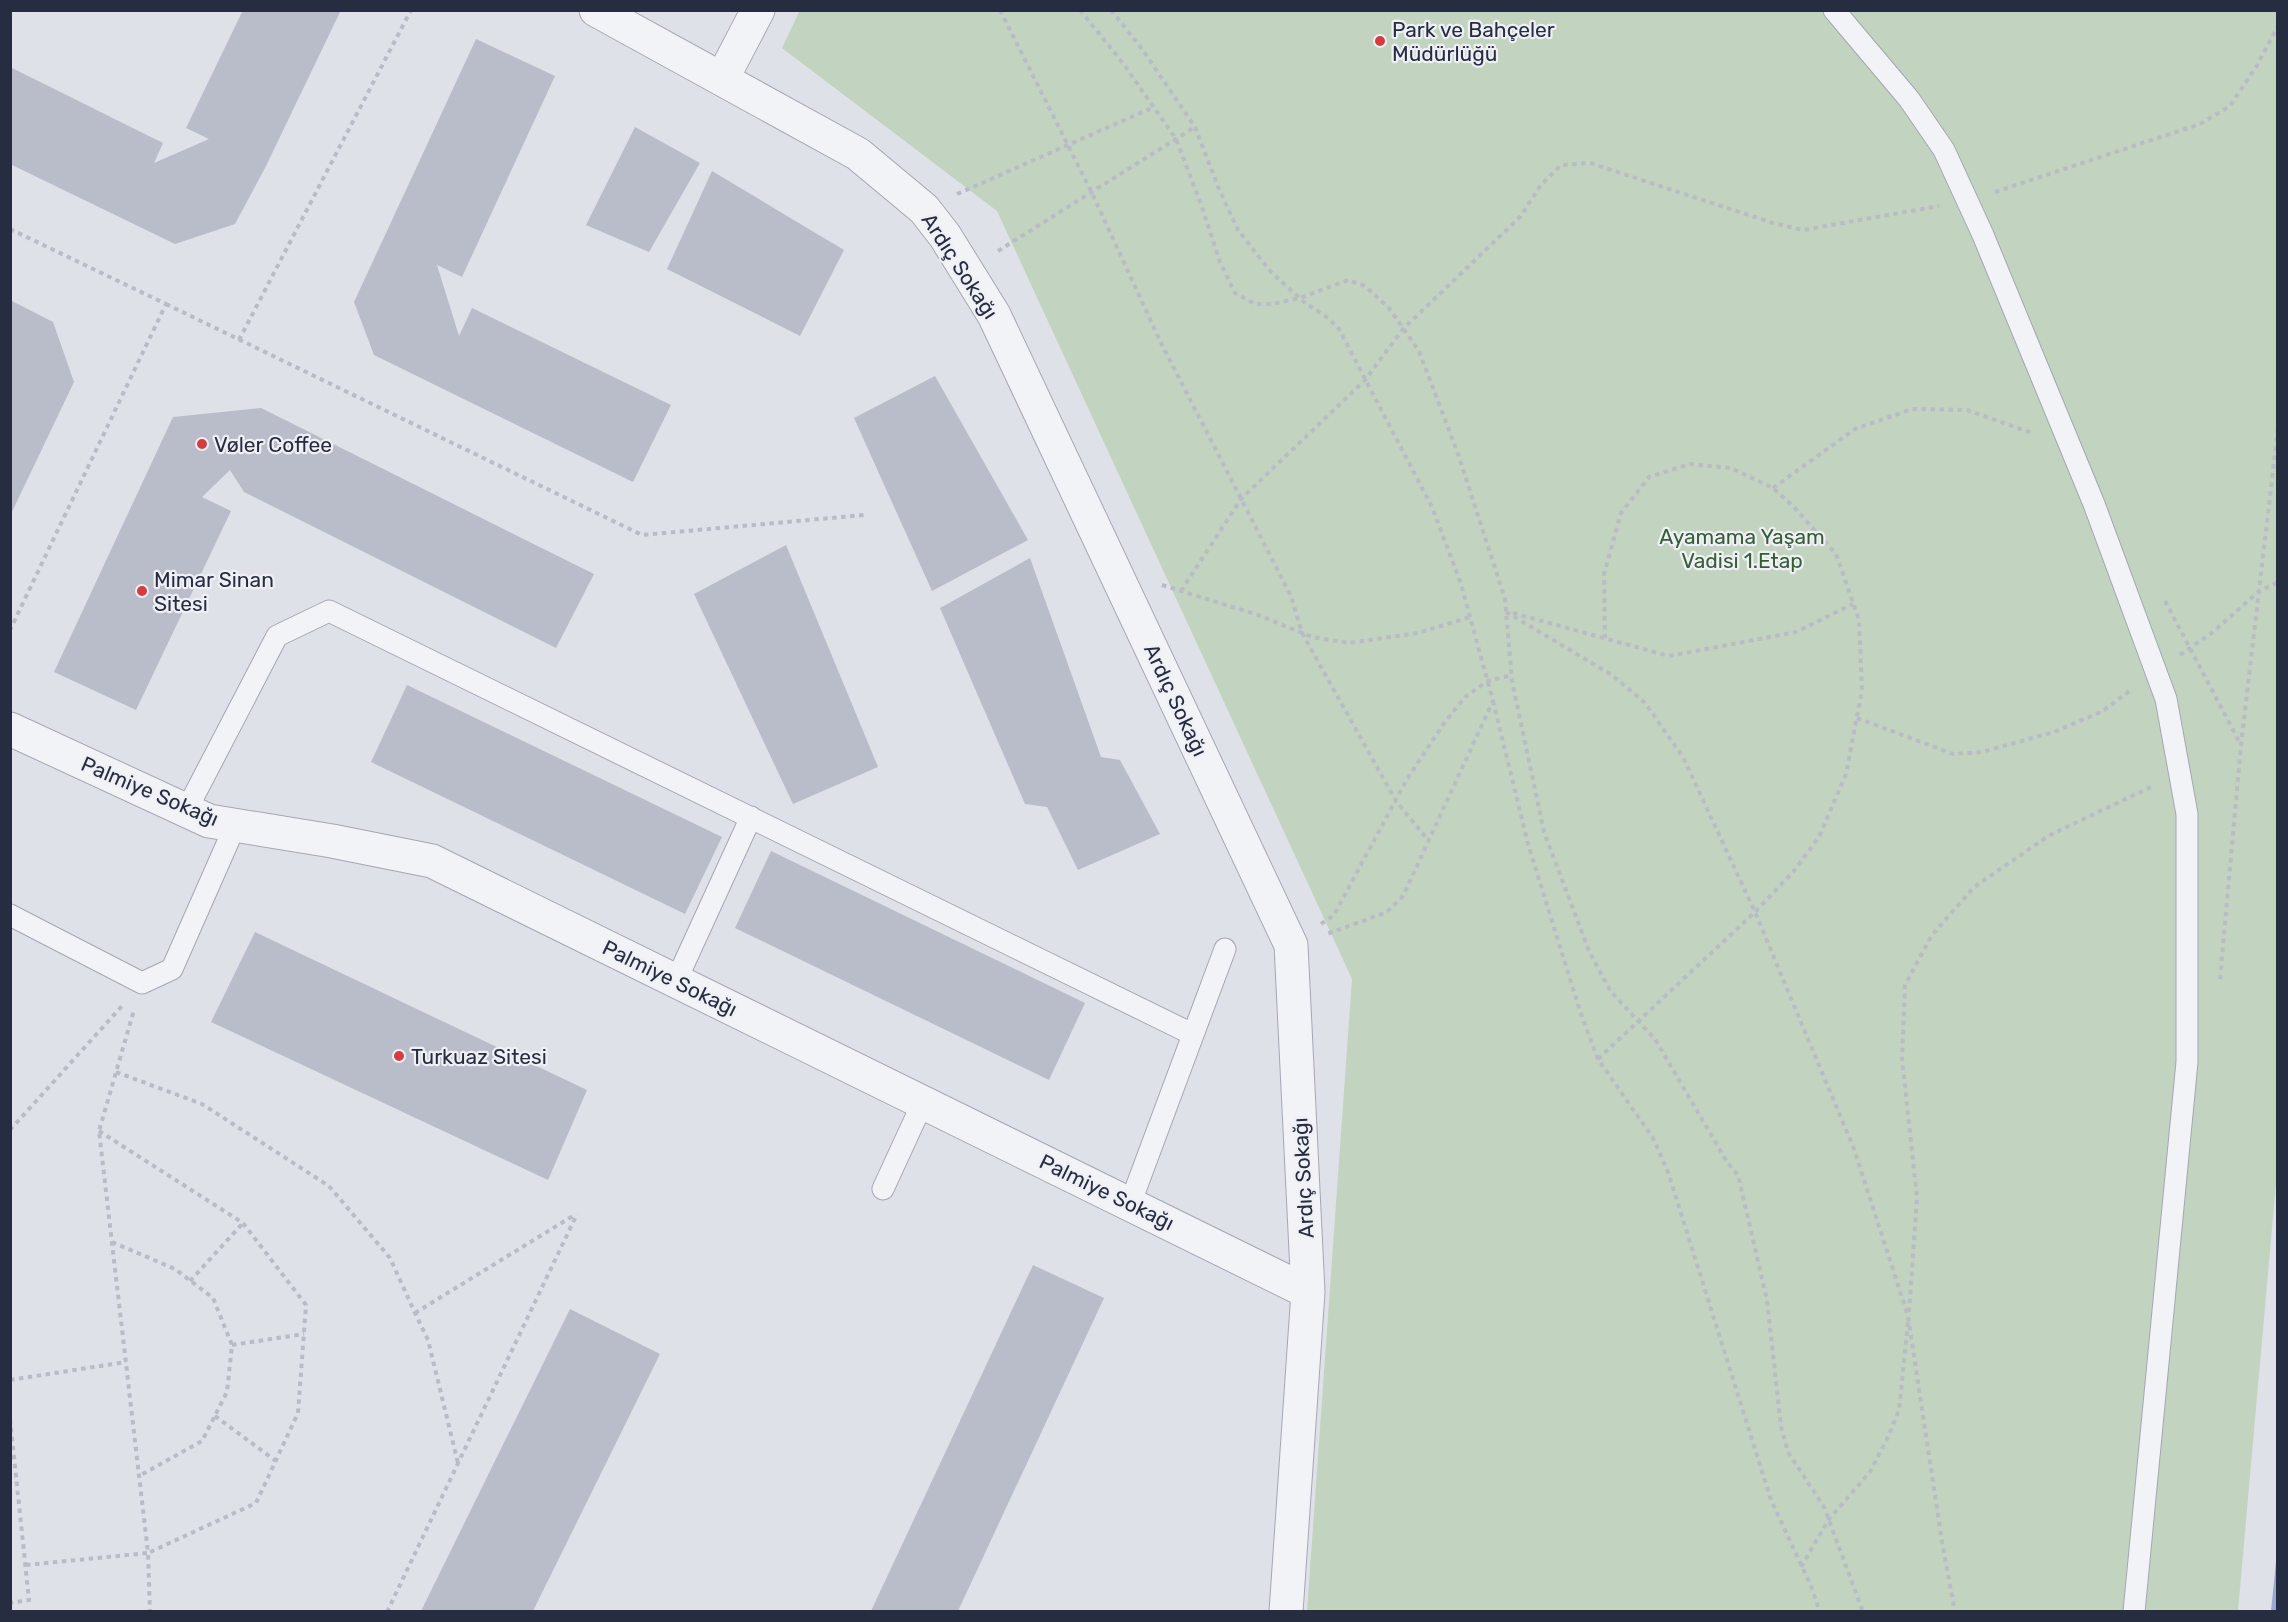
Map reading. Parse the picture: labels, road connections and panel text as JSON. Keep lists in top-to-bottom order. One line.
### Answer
{"streets":{"street":["Ardıç Sokağı","Palmiye Sokağı"]},"crossings":[["Ardıç Sokağı","Palmiye Sokağı"]],"parks":["Ayamama Yaşam Vadisi 1.Etap"],"places":["Park ve Bahçeler Müdürlüğü","Vøler Coffee","Mimar Sinan Sitesi","Turkuaz Sitesi"]}
